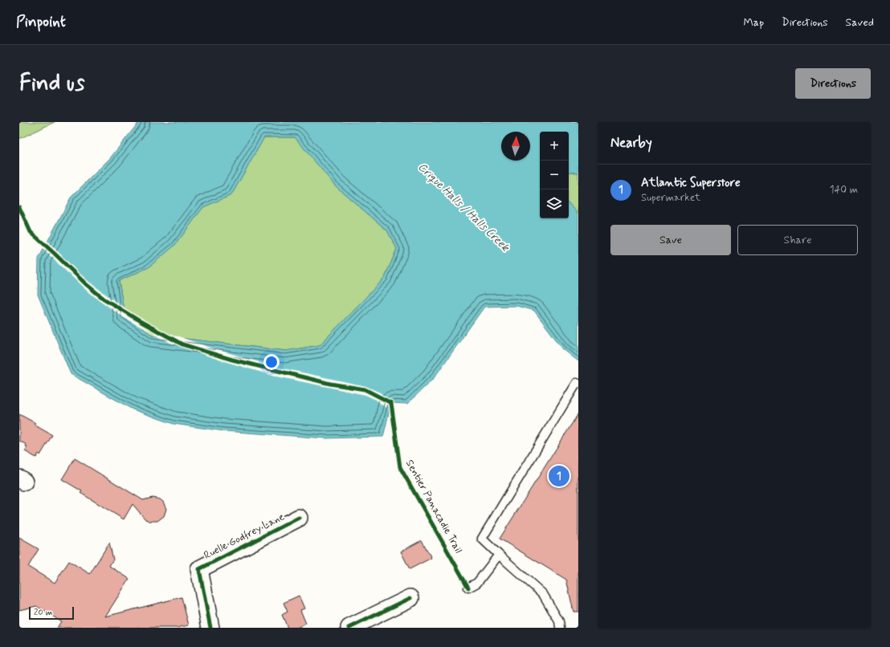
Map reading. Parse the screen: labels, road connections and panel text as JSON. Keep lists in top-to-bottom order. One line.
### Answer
{"streets":{"street":["Ruelle Godfrey Lane"],"cycle path":["Sentier Panacadie Trail"]},"water":["Crique Halls / Halls Creek"],"scale_bar":"20 m","north":"top","page":{"header":"Pinpoint","nav":["Map","Directions","Saved"],"buttons":["Directions",["Save","Share"]],"title":"Find us","heading":"Nearby","map_buttons":["+","−"],"list":[{"mark":"1","name":"Atlantic Superstore","note":"Supermarket","value":"140 m"}],"pins":"1","scale":"20 m"}}
